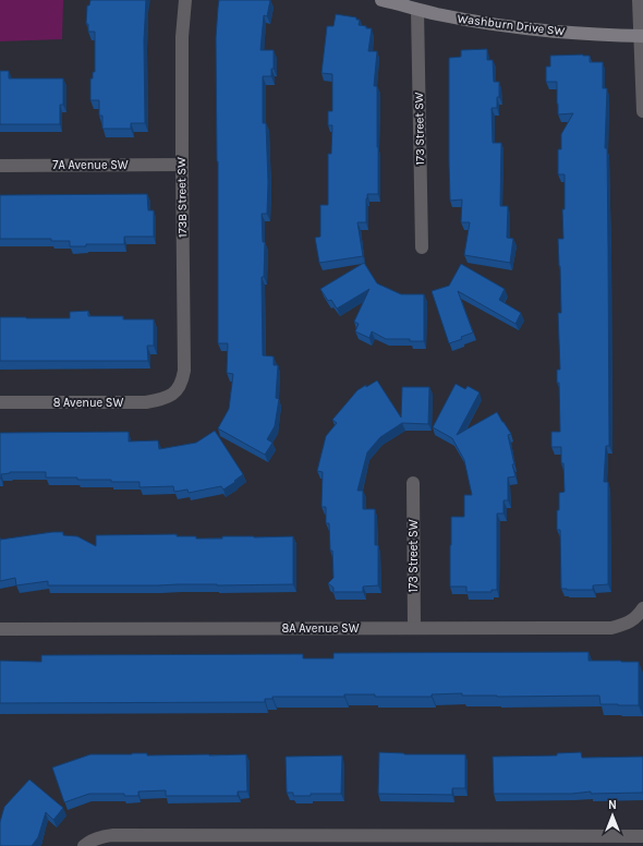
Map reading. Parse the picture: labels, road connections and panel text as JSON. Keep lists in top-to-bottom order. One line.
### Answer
{"streets":{"street":["Washburn Drive SW","173 Street SW","7A Avenue SW","173B Street SW","8 Avenue SW","8A Avenue SW"]},"crossings":[["Washburn Drive SW","173 Street SW"],["173 Street SW","8A Avenue SW"],["7A Avenue SW","173B Street SW"],["173B Street SW","8 Avenue SW"]],"north":"top"}
